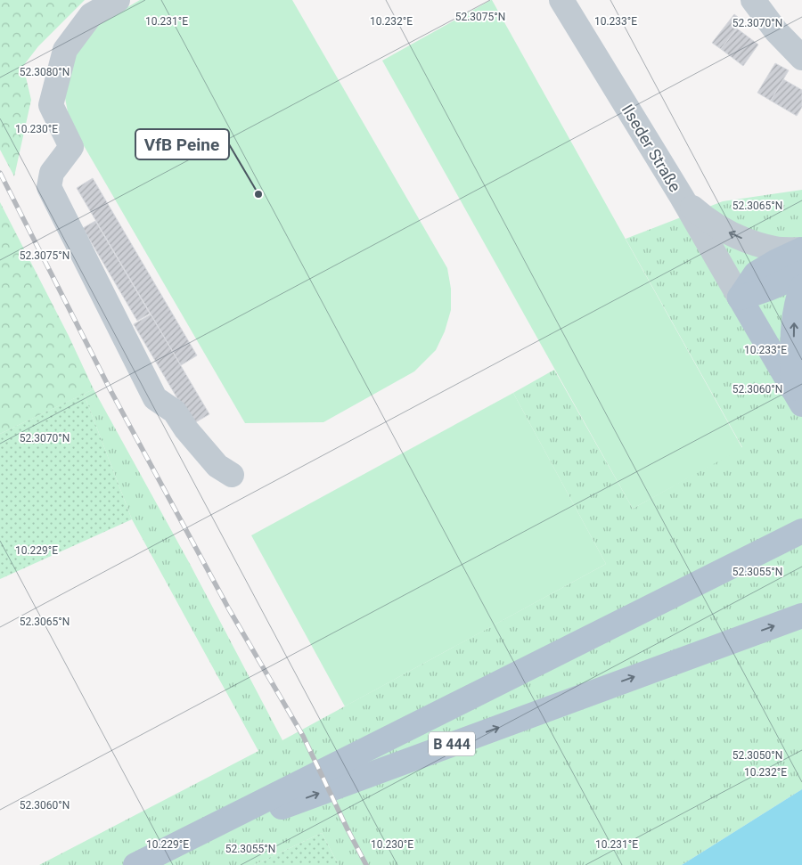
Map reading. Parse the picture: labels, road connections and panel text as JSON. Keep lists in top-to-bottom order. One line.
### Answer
{"streets":{"main road":["B 444"],"street":["Ilseder Straße"]},"places":["VfB Peine"],"coordinates":["52.3075°N","10.231°E","10.232°E","10.233°E","52.3070°N","52.3080°N","10.230°E","52.3065°N","52.3060°N","10.229°E","52.3055°N","52.3050°N"]}
